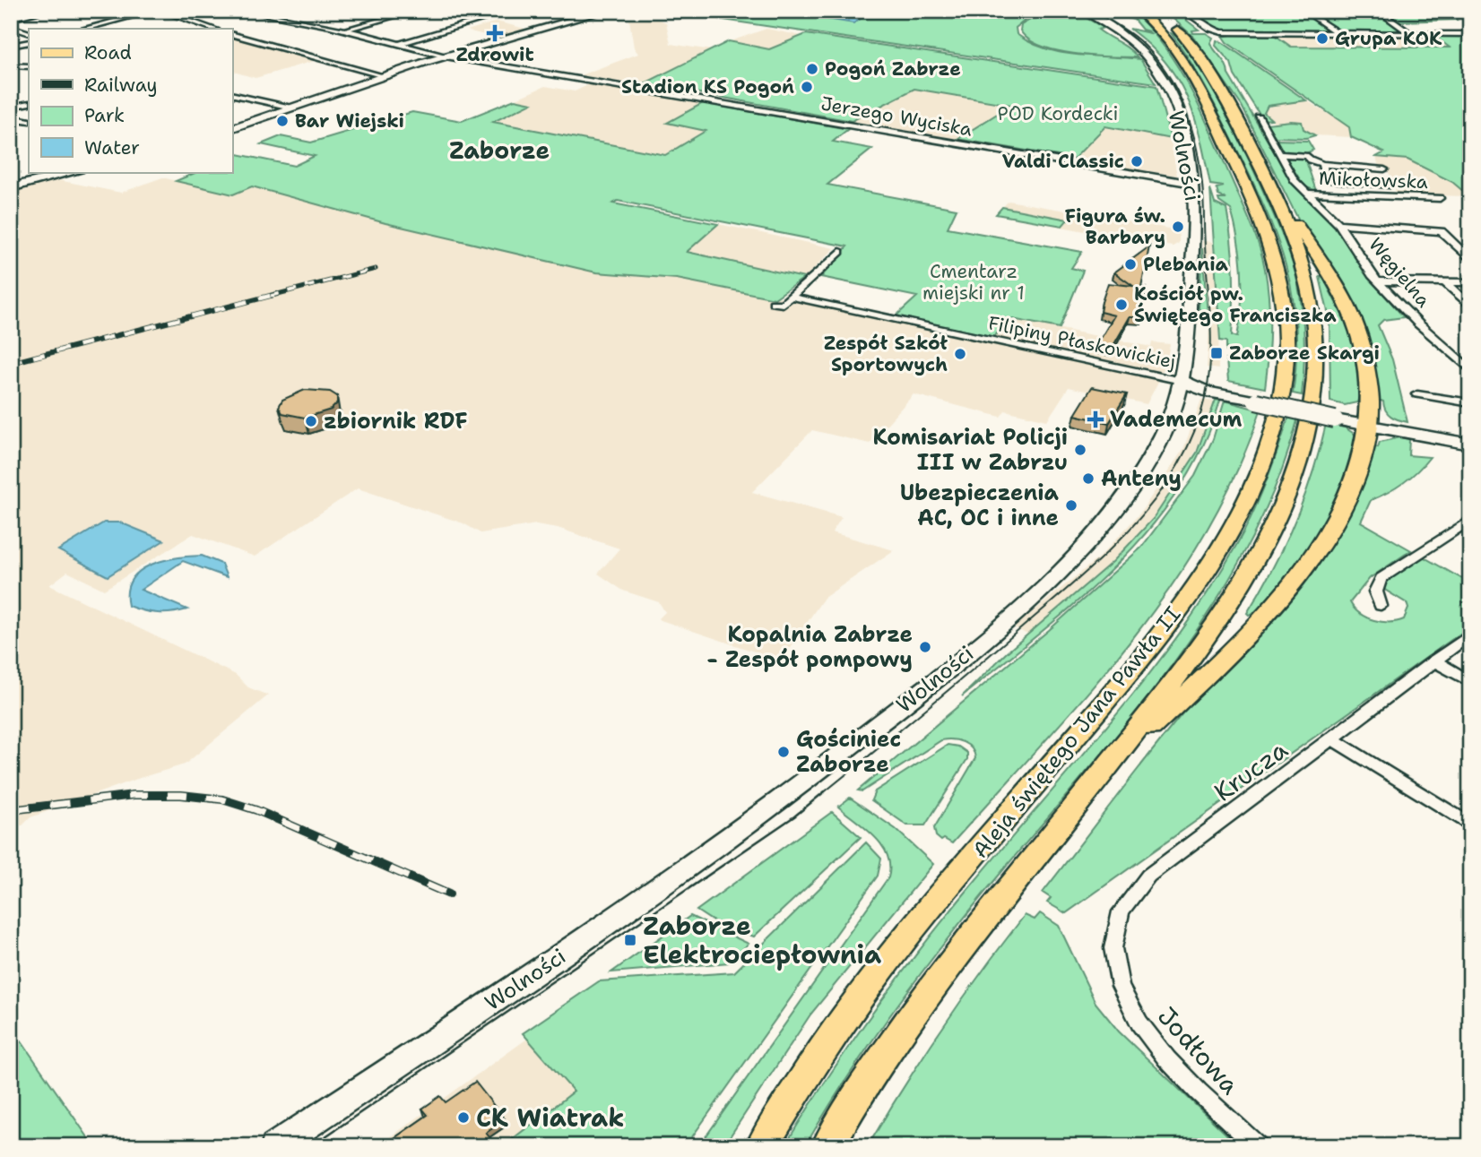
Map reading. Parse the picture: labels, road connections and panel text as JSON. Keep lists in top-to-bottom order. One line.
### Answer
{"streets":{"main road":["Aleja świętego Jana Pawła II"],"street":["Jerzego Wyciska","Wolności","Mikołowska","Węgielna","Filipiny Płaskowickiej","Krucza","Jodłowa"]},"crossings":[["Jerzego Wyciska","Wolności"],["Wolności","Filipiny Płaskowickiej"],["Mikołowska","Węgielna"],["Krucza","Jodłowa"]],"districts":["Zaborze"],"parks":["POD Kordecki","Cmentarz miejski nr 1"],"places":{"health":["Zdrowit","Vademecum"],"other":["Grupa KOK","Pogoń Zabrze","Stadion KS Pogoń","Bar Wiejski","Valdi Classic","Figura św. Barbary","Plebania","Kościół pw. Świętego Franciszka","Zespół Szkół Sportowych","zbiornik RDF","Komisariat Policji III w Zabrzu","Anteny","Ubezpieczenia AC, OC i inne","Kopalnia Zabrze - Zespół pompowy","Gościniec Zaborze","CK Wiatrak"],"transit":["Zaborze Skargi","Zaborze Elektrociepłownia"]},"legend":["Road","Railway","Park","Water"]}
